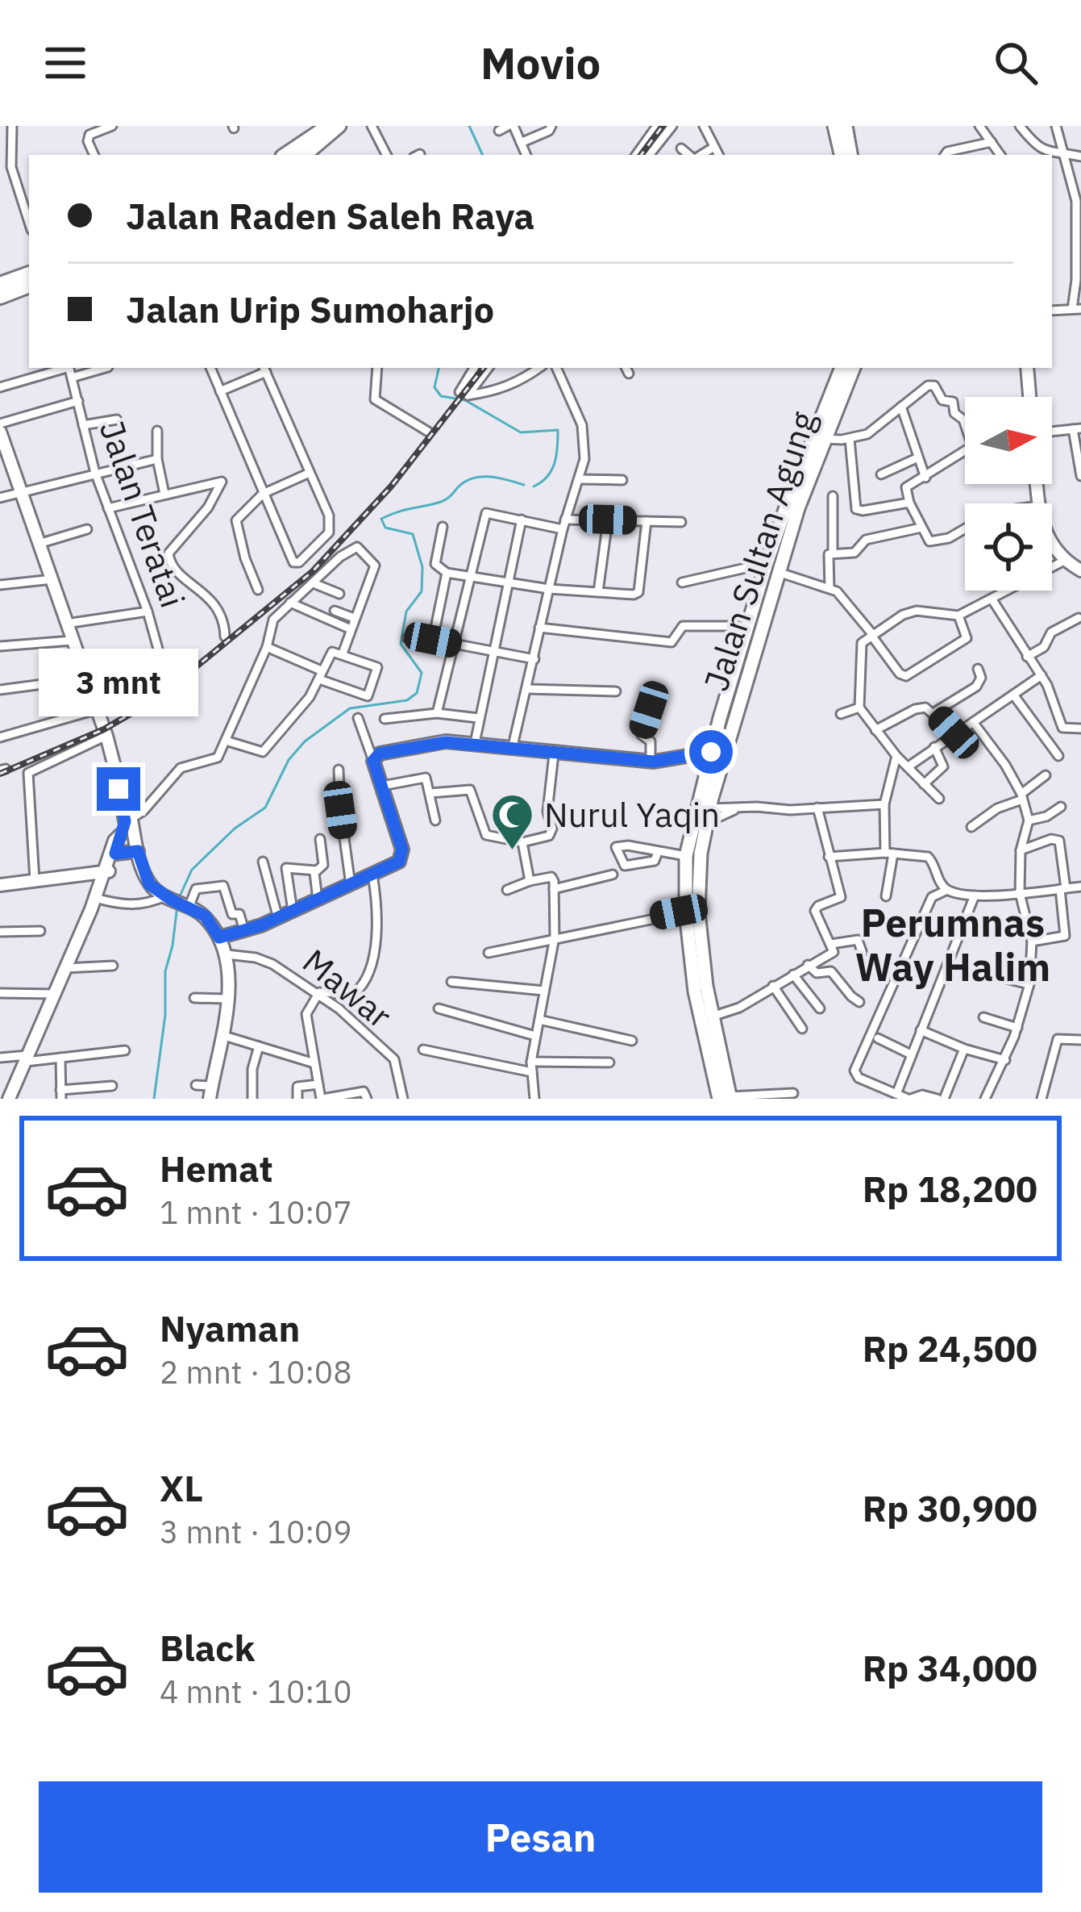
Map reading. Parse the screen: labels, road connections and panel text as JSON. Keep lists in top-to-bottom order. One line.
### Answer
{"streets":{"main road":["Jalan Sultan Agung"],"street":["Jalan Teratai","Mawar"]},"districts":["Perumnas Way Halim"],"places":{"mosque":["Nurul Yaqin"]},"north":"right","page":{"header":"Movio","banner":["Jalan Raden Saleh Raya","Jalan Urip Sumoharjo"],"bubble":"3 mnt","list":[{"name":"Hemat","note":"1 mnt · 10:07","value":"Rp 18,200"},{"name":"Nyaman","note":"2 mnt · 10:08","value":"Rp 24,500"},{"name":"XL","note":"3 mnt · 10:09","value":"Rp 30,900"},{"name":"Black","note":"4 mnt · 10:10","value":"Rp 34,000"}],"buttons":"Pesan"}}
